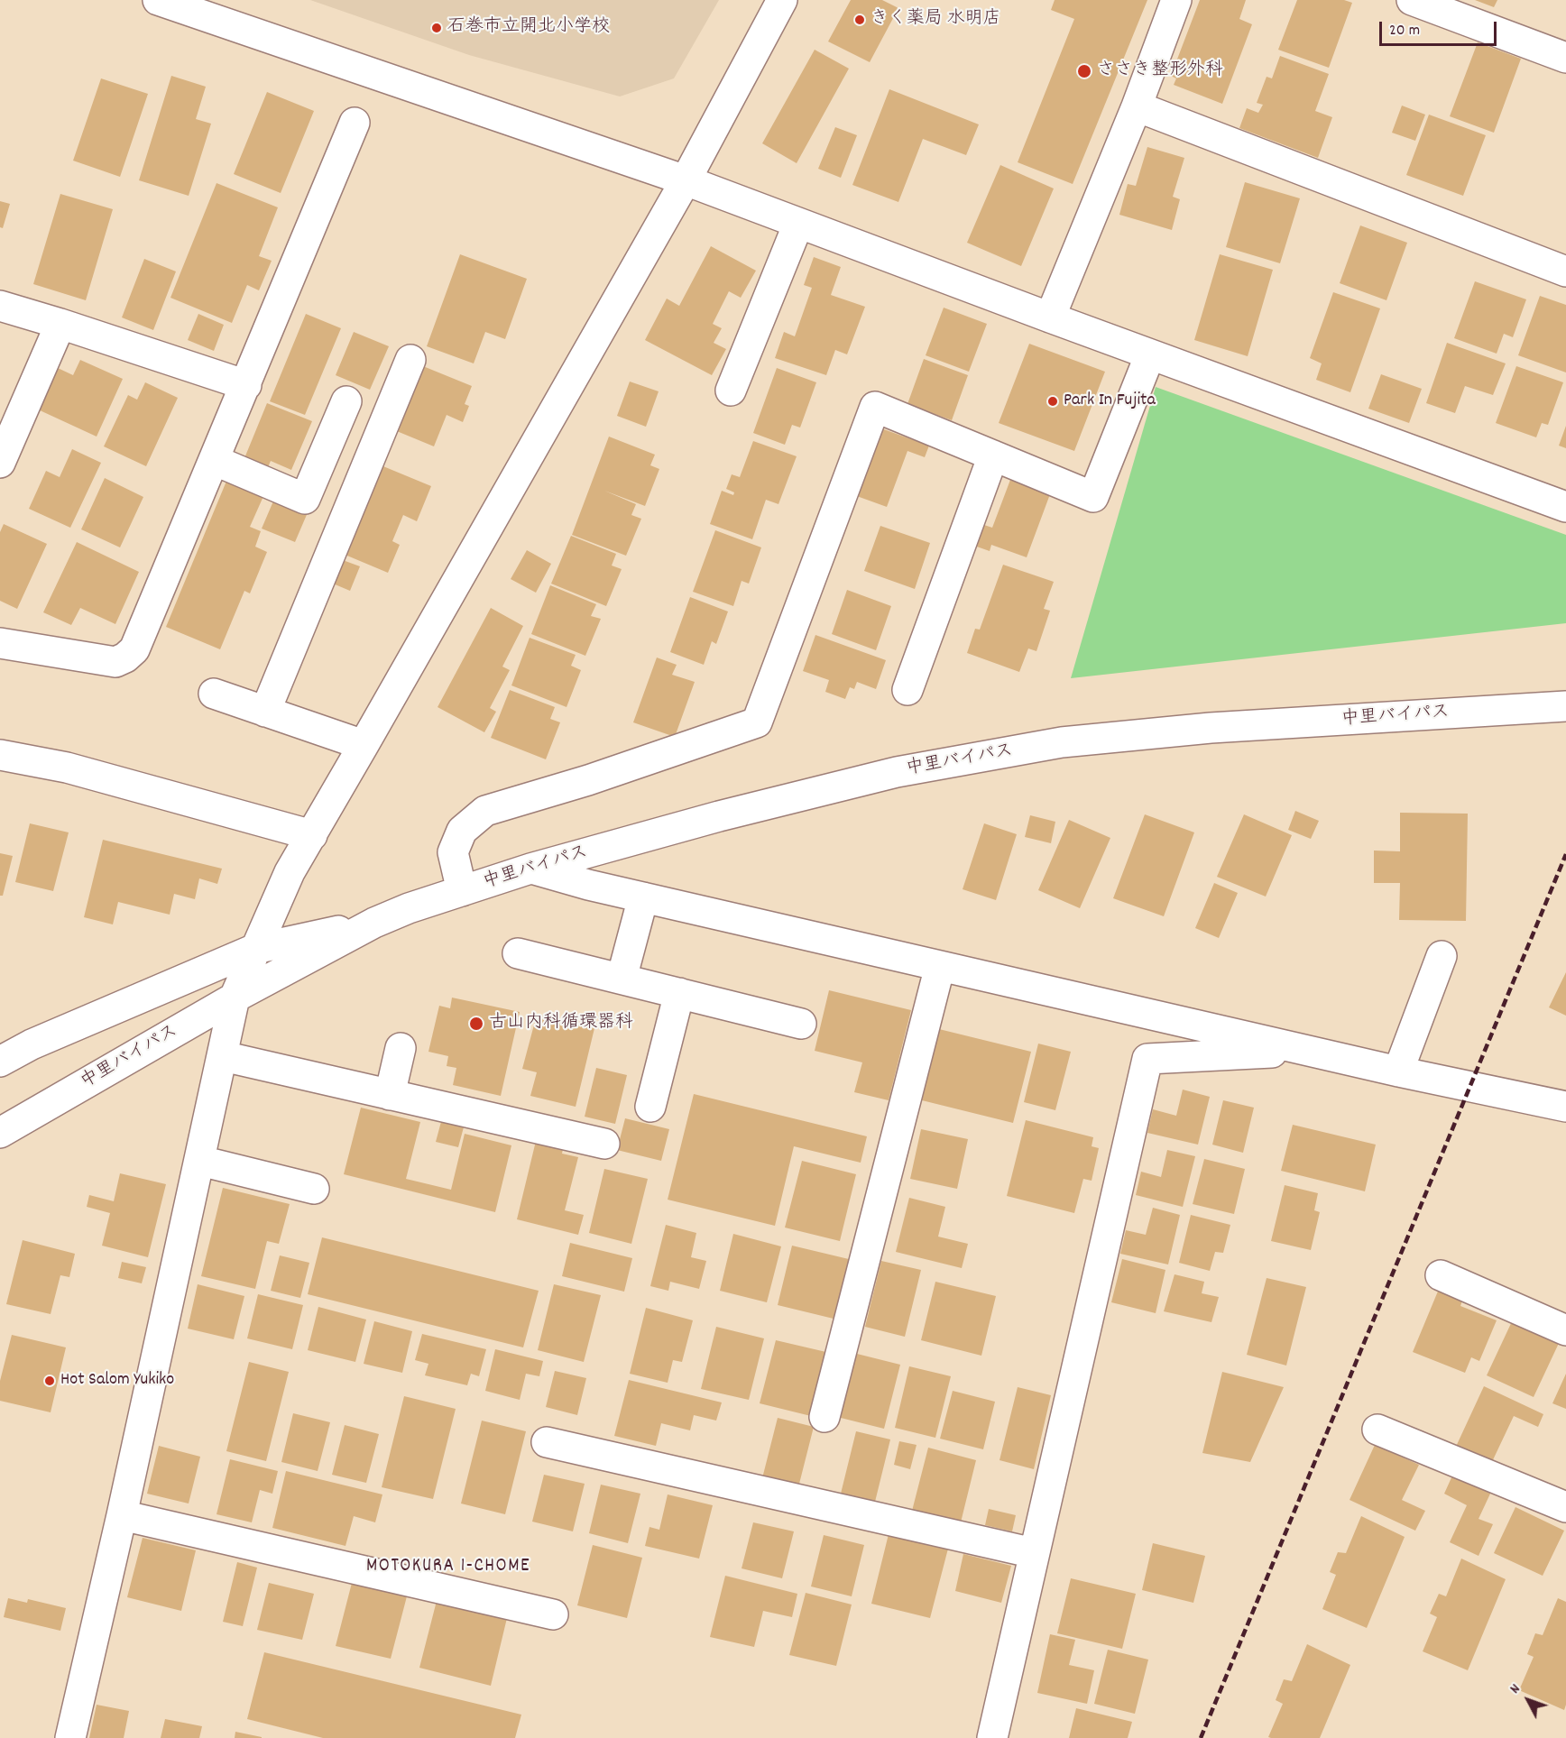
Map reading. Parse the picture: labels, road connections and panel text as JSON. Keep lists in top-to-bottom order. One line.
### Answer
{"streets":{"street":["中里バイパス"]},"districts":["MOTOKURA 1-CHOME"],"places":["きく薬局 水明店","石巻市立開北小学校","ささき整形外科","Park In Fujita","古山内科循環器科","Hot Salom Yukiko"],"scale_bar":"20 m","north":"top left"}
